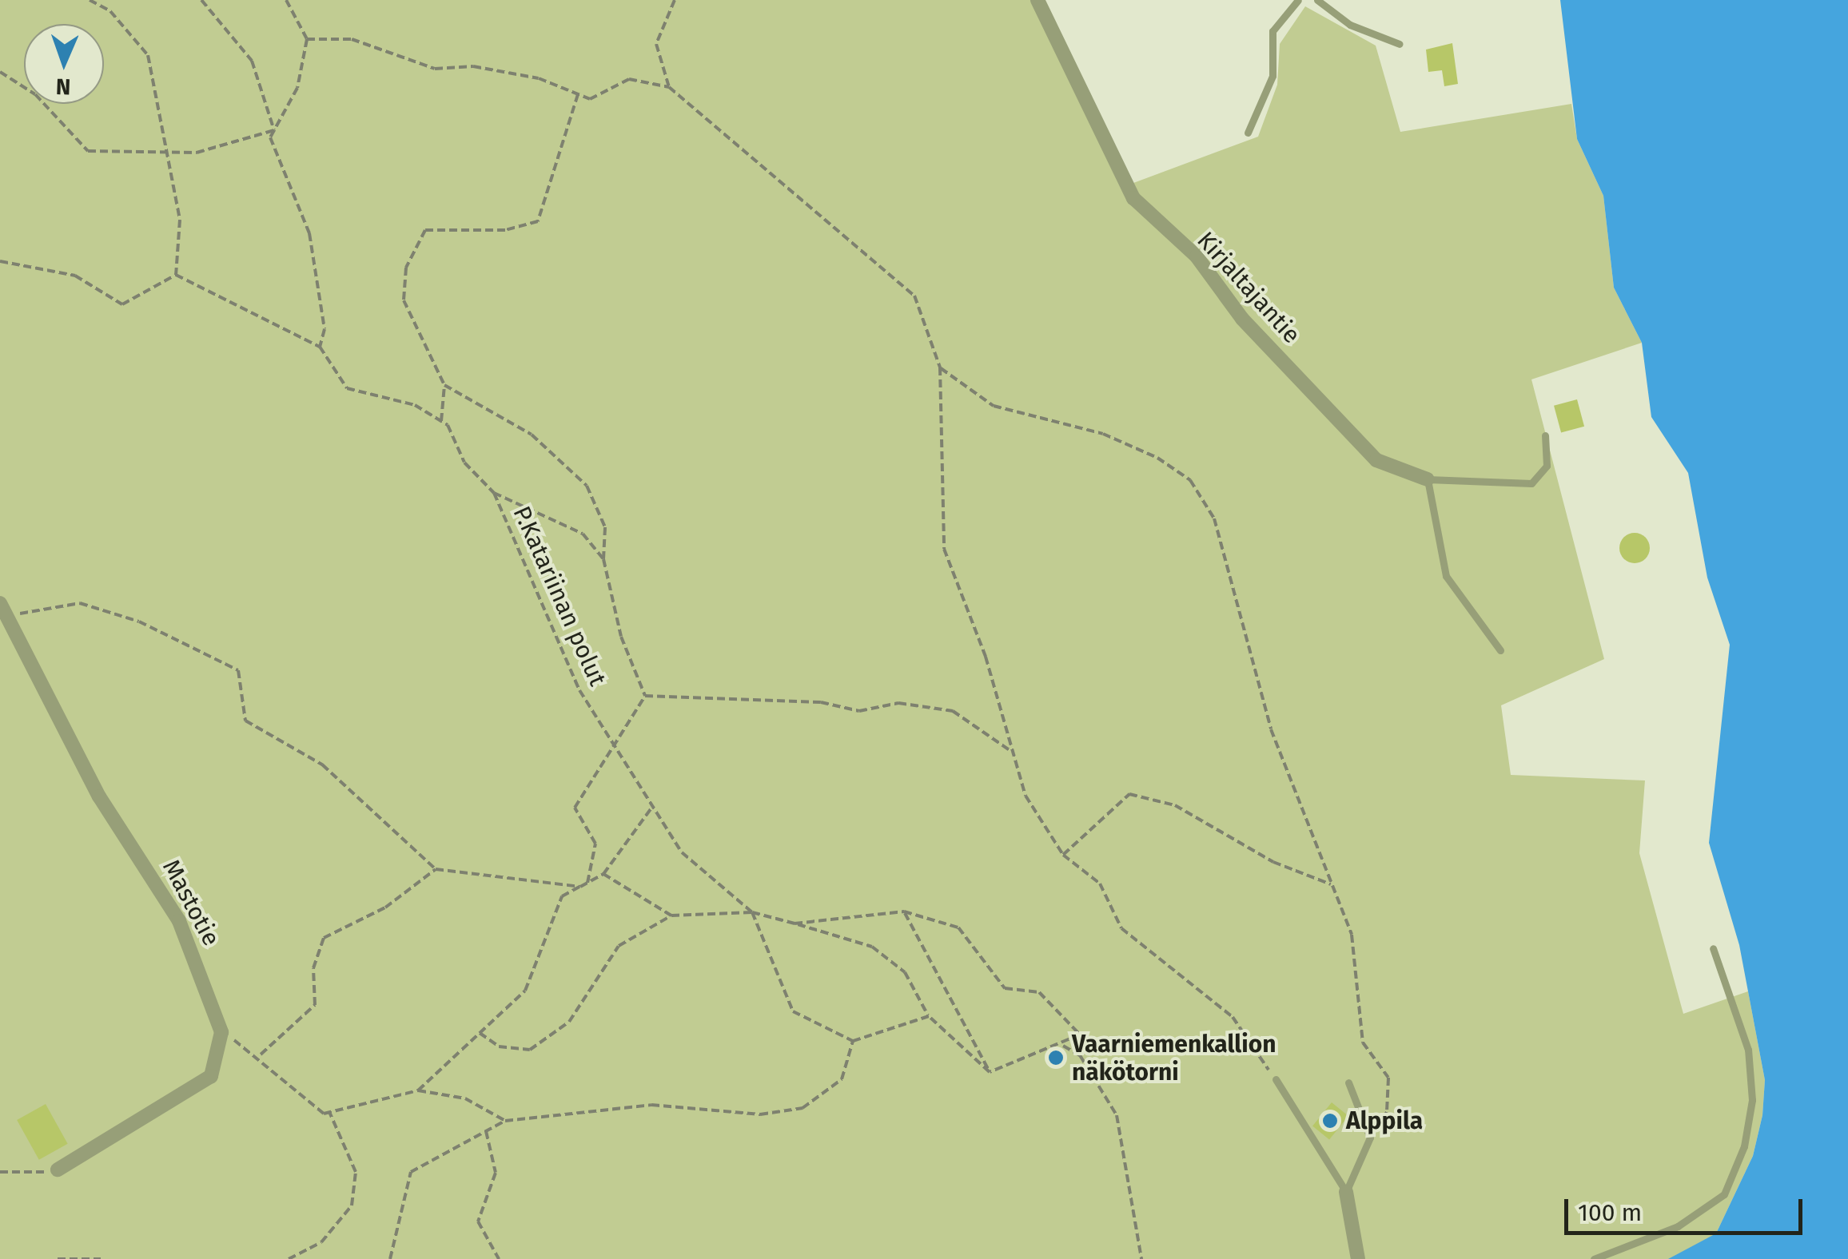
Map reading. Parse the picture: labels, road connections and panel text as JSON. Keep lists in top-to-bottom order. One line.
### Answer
{"streets":{"street":["Kirjaltajantie","Mastotie"],"path":["P.Katariinan polut"]},"places":["Vaarniemenkallion näkötorni","Alppila"],"scale_bar":"100 m","north":"bottom"}
